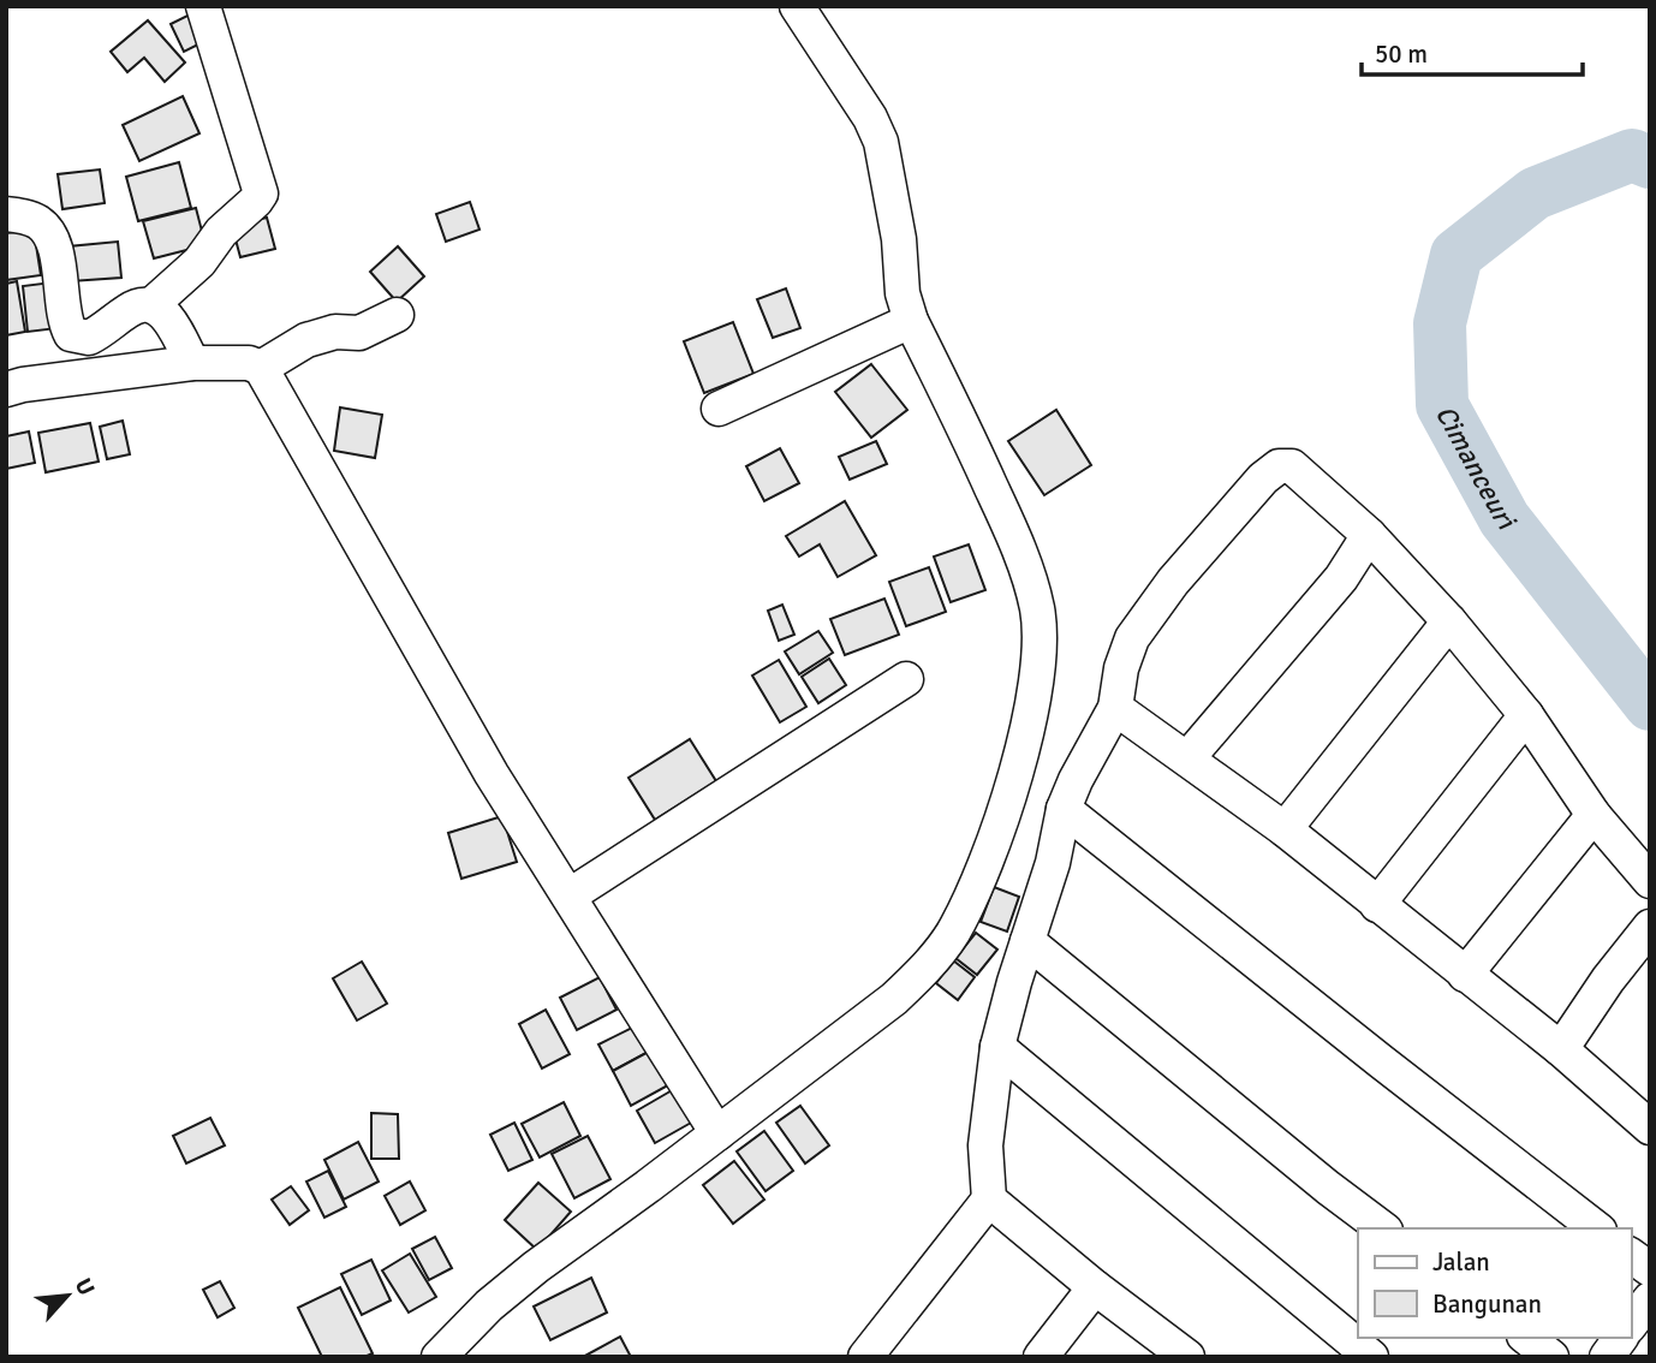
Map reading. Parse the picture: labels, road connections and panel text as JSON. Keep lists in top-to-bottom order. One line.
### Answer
{"water":["Cimanceuri"],"legend":["Jalan","Bangunan"],"scale_bar":"50 m","north":"top right"}
